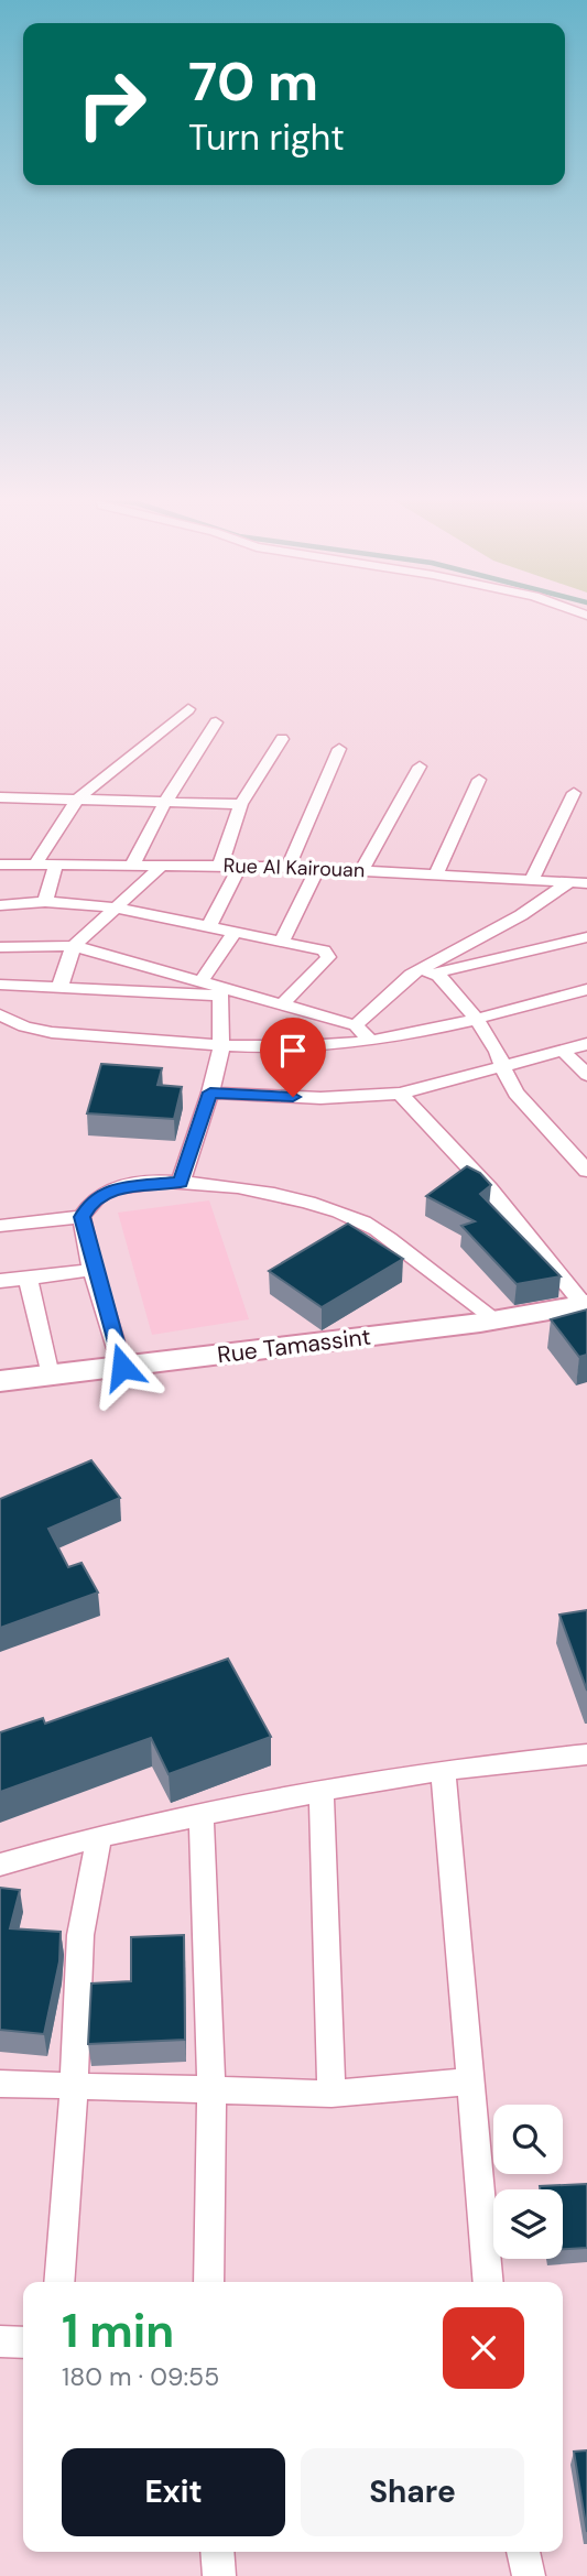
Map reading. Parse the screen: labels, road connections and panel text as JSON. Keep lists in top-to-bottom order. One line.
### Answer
{"streets":{"main road":["Rue Tamassint"],"street":["Rue Al Kairouan"]},"page":{"turn":["70 m","Turn right"],"heading":["1 min","180 m · 09:55"],"buttons":["Exit","Share"]}}
